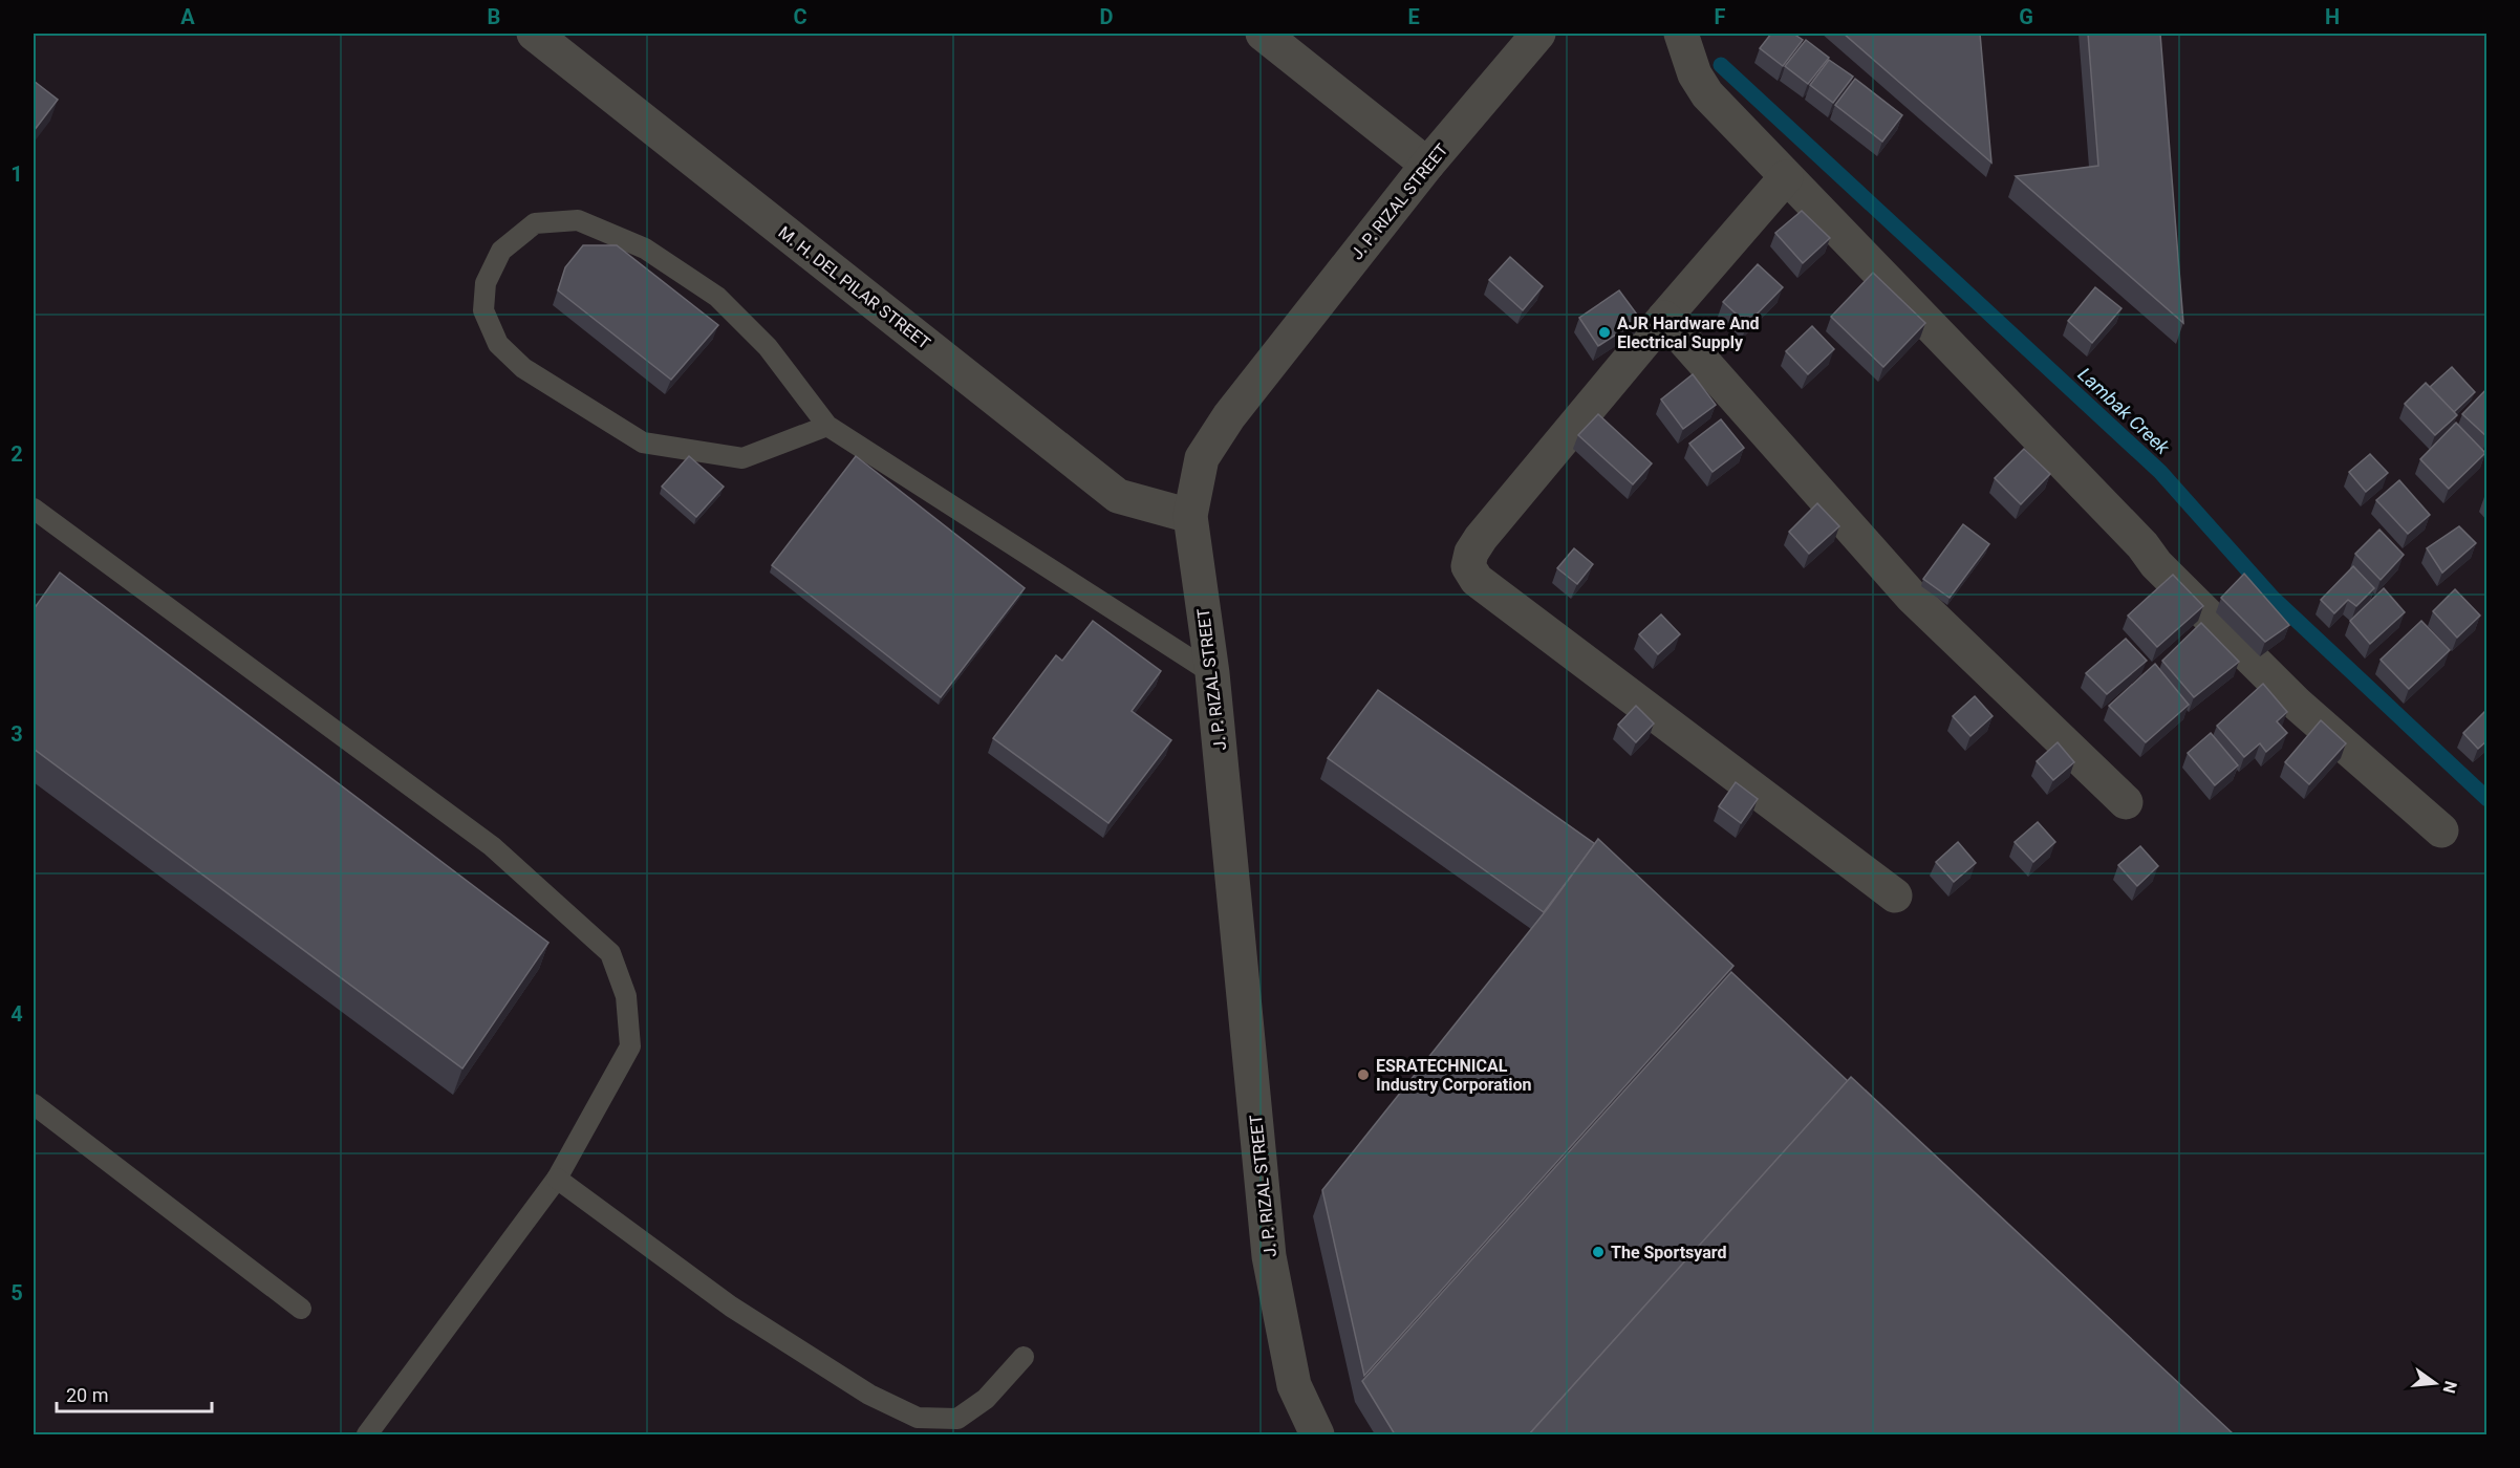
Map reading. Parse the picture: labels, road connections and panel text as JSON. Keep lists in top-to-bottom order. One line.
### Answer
{"streets":{"street":["J. P. RIZAL STREET","M. H. DEL PILAR STREET"]},"crossings":[["J. P. RIZAL STREET","M. H. DEL PILAR STREET"]],"water":["Lambak Creek"],"places":["AJR Hardware And Electrical Supply","ESRATECHNICAL Industry Corporation","The Sportsyard"],"scale_bar":"20 m","north":"right","grid":{"columns":["A","B","C","D","E","F","G","H"],"rows":["1","2","3","4","5"]}}
